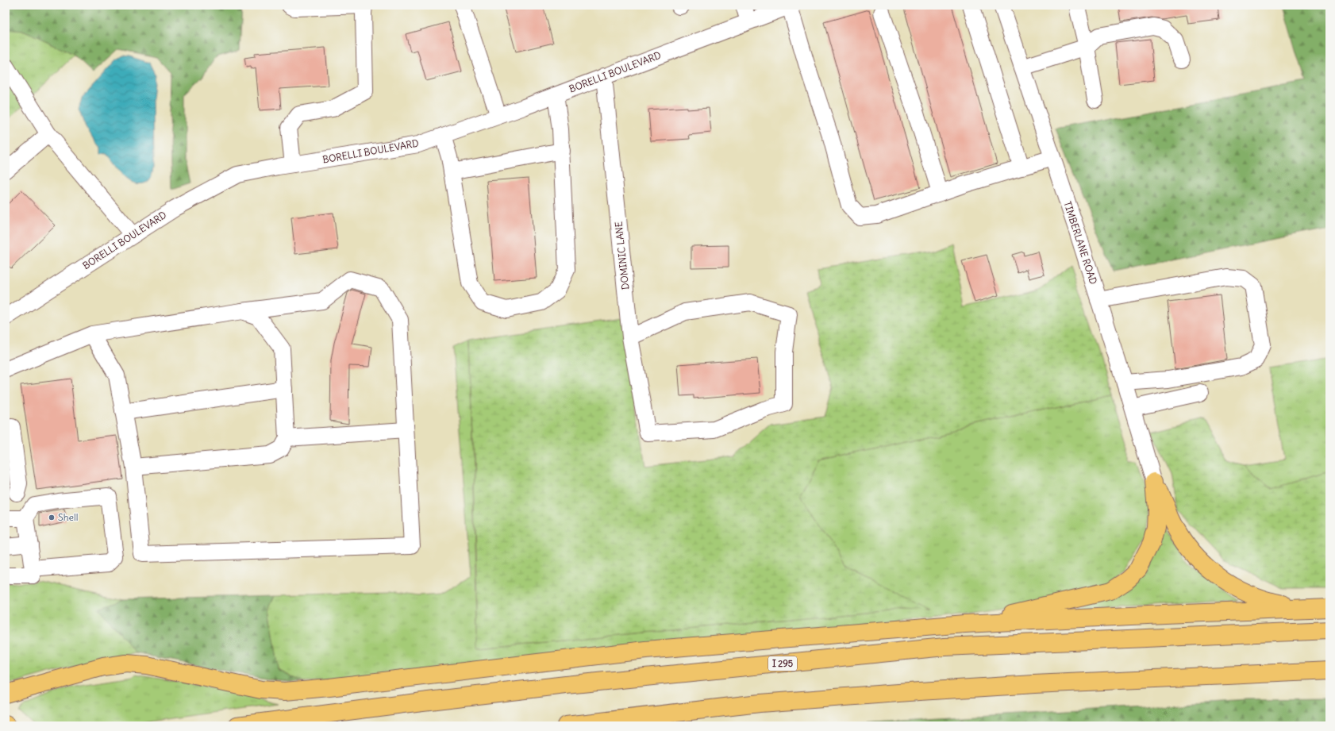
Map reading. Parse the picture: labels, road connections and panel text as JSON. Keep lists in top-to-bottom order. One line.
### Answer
{"streets":{"highway":["I 295"],"street":["BORELLI BOULEVARD","TIMBERLANE ROAD","DOMINIC LANE"]},"crossings":[["BORELLI BOULEVARD","DOMINIC LANE"]],"places":["Shell"]}
